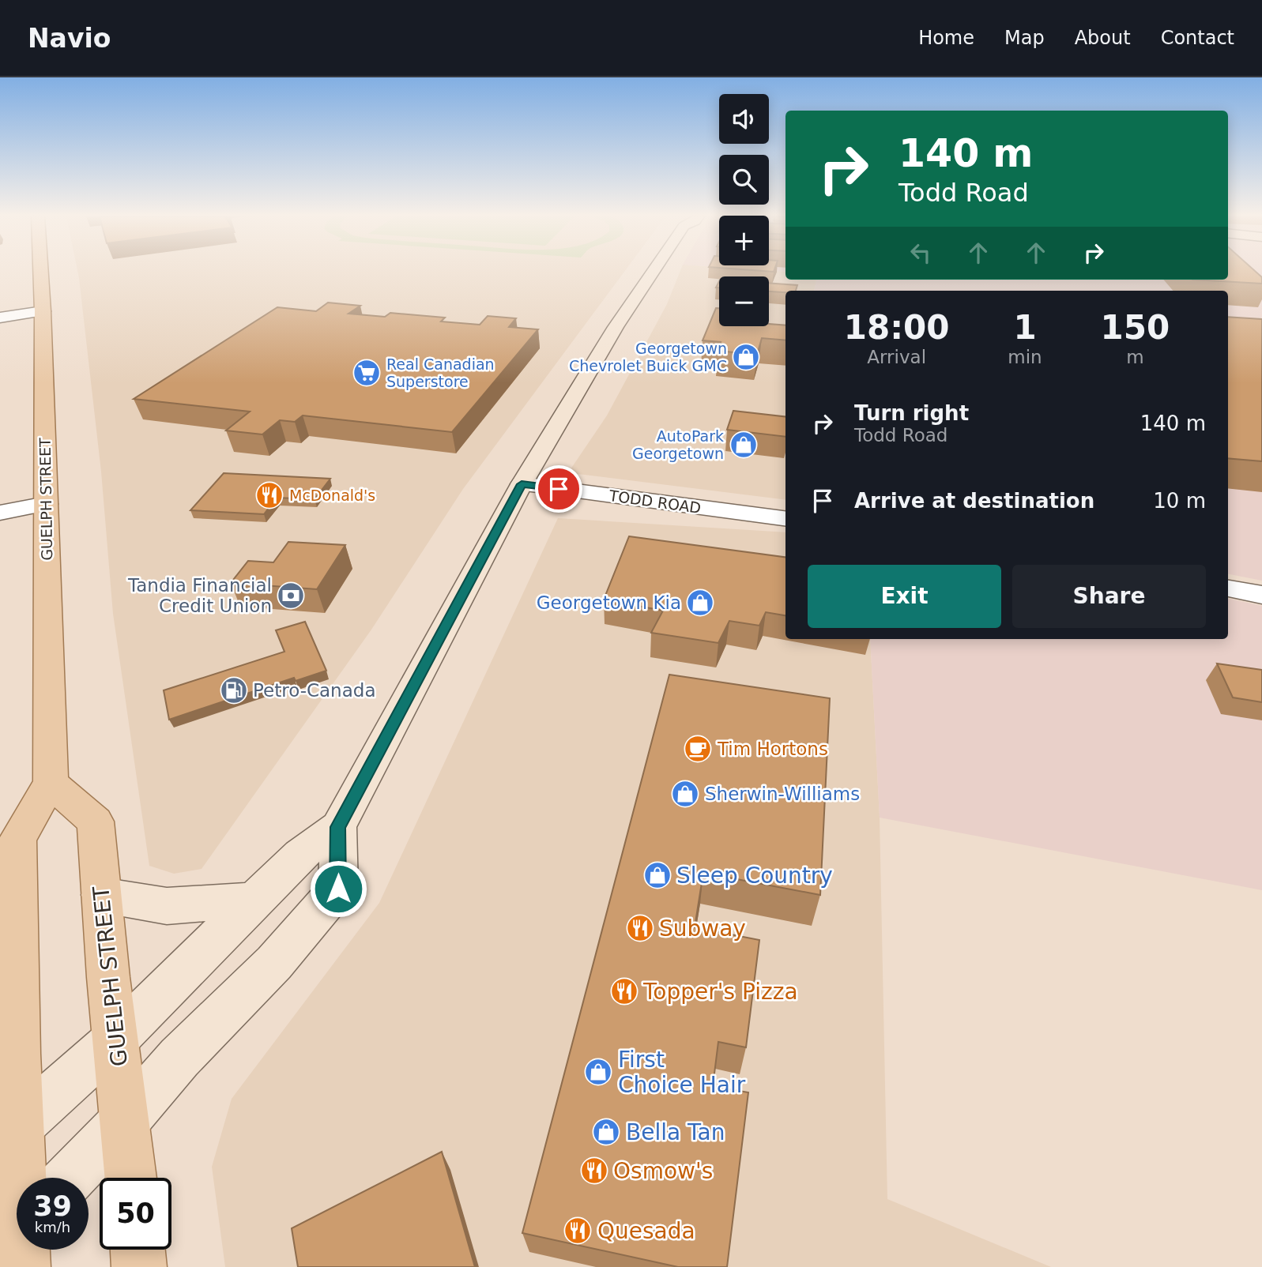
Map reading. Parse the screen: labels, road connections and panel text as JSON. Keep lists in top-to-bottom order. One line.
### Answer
{"streets":{"main road":["GUELPH STREET"],"street":["TODD ROAD"]},"places":{"shop":["Georgetown Chevrolet Buick GMC","AutoPark Georgetown","Georgetown Kia","Sherwin-Williams","Sleep Country","First Choice Hair","Bella Tan"],"supermarket":["Real Canadian Superstore"],"restaurant":["McDonald's","Subway","Topper's Pizza","Osmow's","Quesada"],"bank":["Tandia Financial Credit Union"],"fuel station":["Petro-Canada"],"cafe":["Tim Hortons"]},"page":{"header":"Navio","nav":["Home","Map","About","Contact"],"map_buttons":["+","−"],"turn":["140 m","Todd Road"],"eta":["18:00","Arrival","1","min","150","m"],"list":[{"name":"Turn right","note":"Todd Road","value":"140 m"},{"name":"Arrive at destination","value":"10 m"}],"buttons":["Exit","Share"],"speed":"39 km/h","limit":"50"}}
